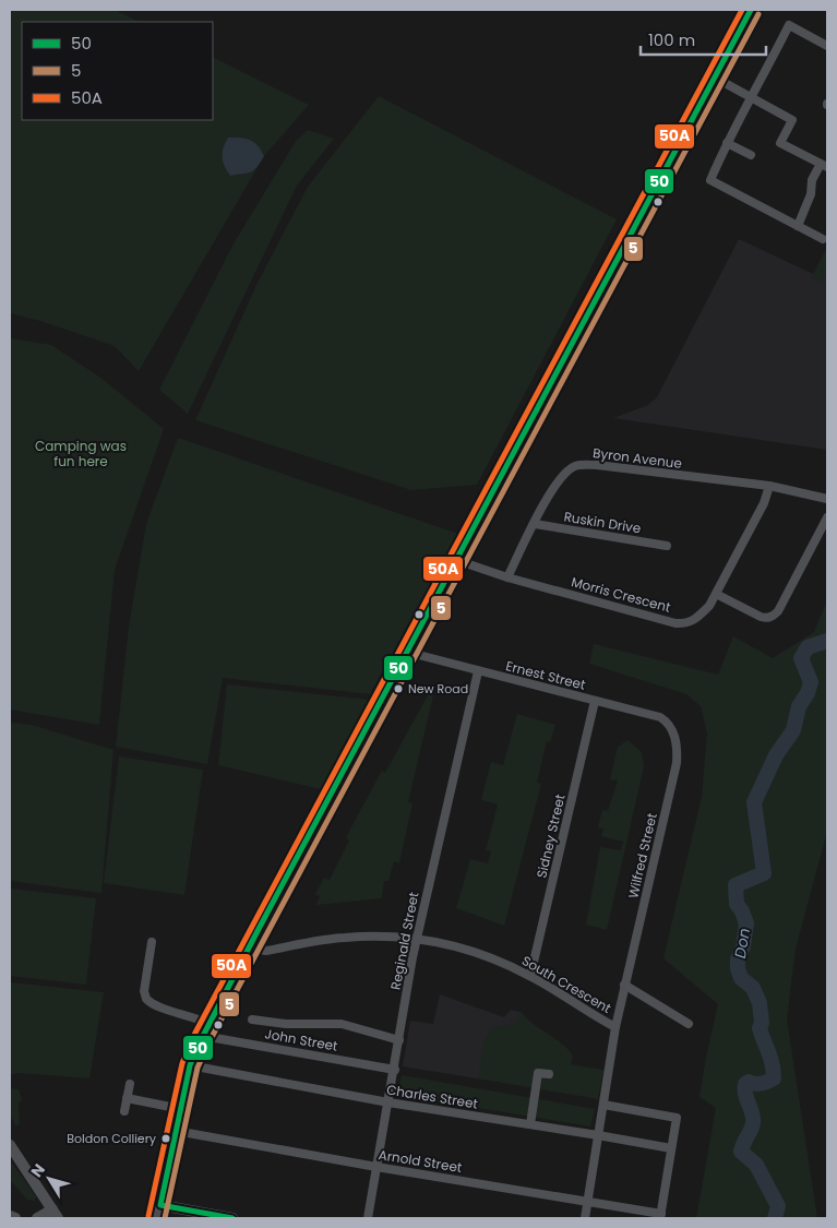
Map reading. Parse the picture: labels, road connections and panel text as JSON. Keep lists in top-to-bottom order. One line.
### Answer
{"streets":{"street":["Byron Avenue","Ruskin Drive","Morris Crescent","Ernest Street","Sidney Street","Wilfred Street","Reginald Street","South Crescent","John Street","Charles Street","Arnold Street"]},"crossings":[["Byron Avenue","Ruskin Drive"],["Byron Avenue","Morris Crescent"],["Ernest Street","Sidney Street"],["Ernest Street","Wilfred Street"],["Ernest Street","Reginald Street"],["Sidney Street","South Crescent"],["Wilfred Street","South Crescent"],["Wilfred Street","Charles Street"],["Wilfred Street","Arnold Street"],["Reginald Street","South Crescent"],["Reginald Street","John Street"],["Reginald Street","Charles Street"],["Reginald Street","Arnold Street"]],"water":["Don"],"parks":["Camping was fun here"],"places":["New Road","Boldon Colliery"],"lines":["transit line 50","transit line 50A","transit line 5"],"legend":["50","5","50A"],"scale_bar":"100 m","north":"top left"}
